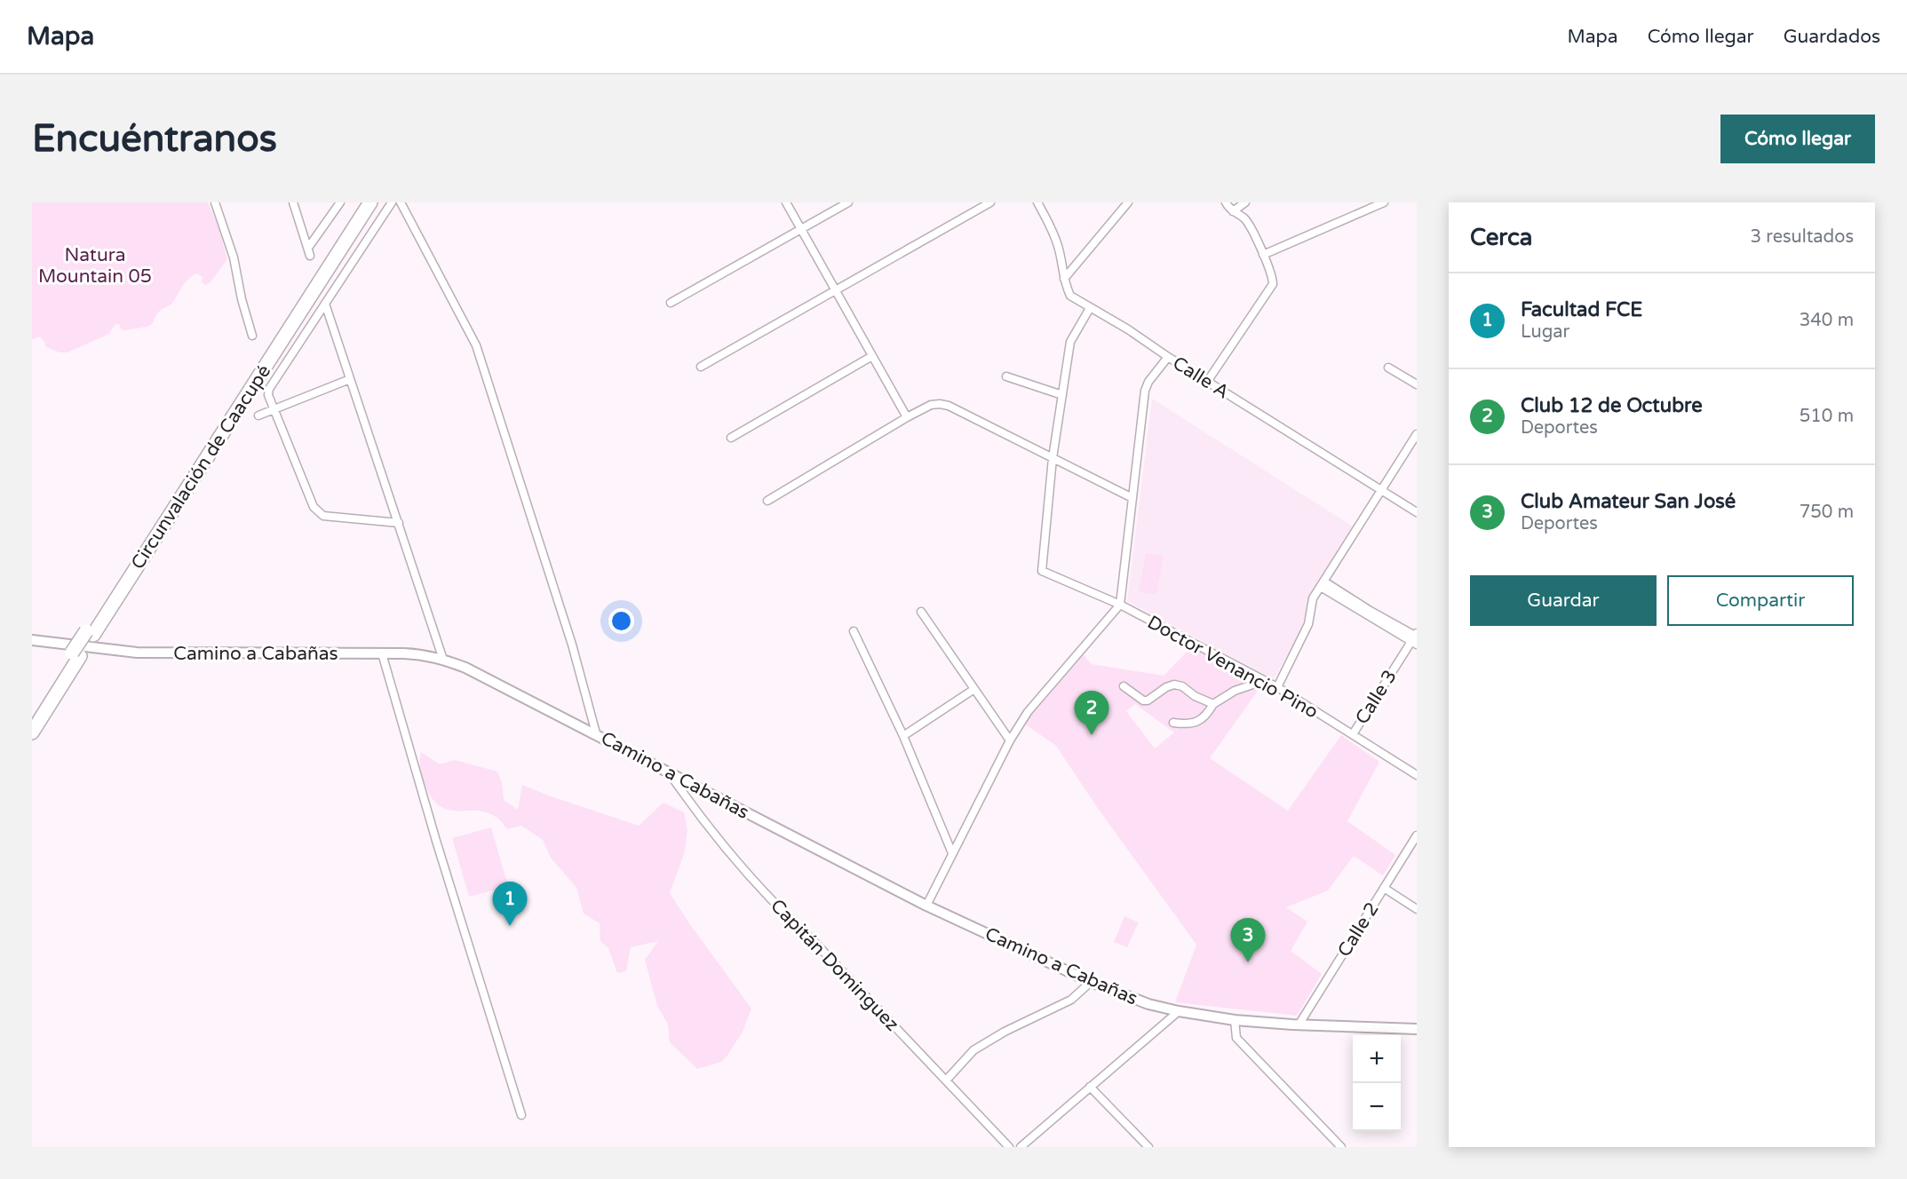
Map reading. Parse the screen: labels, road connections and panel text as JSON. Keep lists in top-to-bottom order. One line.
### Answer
{"streets":{"highway":["Circunvalación de Caacupé"],"street":["Calle A","Camino a Cabañas","Doctor Venancio Pino","Calle 3","Calle 2","Capitán Dominguez"]},"crossings":[["Camino a Cabañas","Calle 2"],["Camino a Cabañas","Capitán Dominguez"],["Doctor Venancio Pino","Calle 3"]],"parks":["Natura Mountain 05"],"page":{"header":"Mapa","nav":["Mapa","Cómo llegar","Guardados"],"buttons":["Cómo llegar",["Guardar","Compartir"]],"title":"Encuéntranos","heading":["Cerca","3 resultados"],"list":[{"mark":"1","name":"Facultad FCE","note":"Lugar","value":"340 m"},{"mark":"2","name":"Club 12 de Octubre","note":"Deportes","value":"510 m"},{"mark":"3","name":"Club Amateur San José","note":"Deportes","value":"750 m"}],"pins":["2","1","3"],"map_buttons":["+","−"]}}
